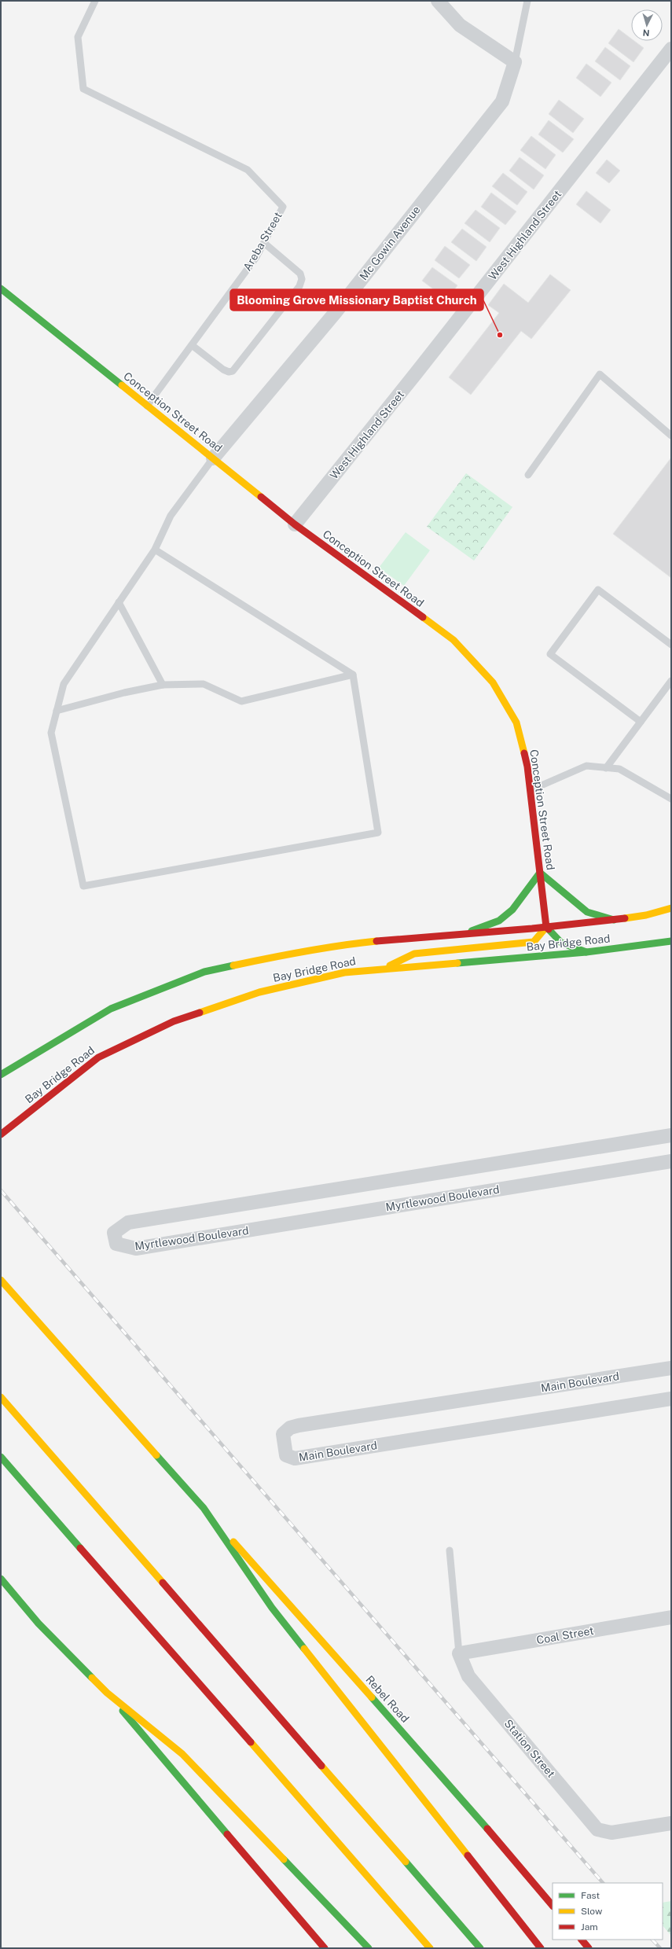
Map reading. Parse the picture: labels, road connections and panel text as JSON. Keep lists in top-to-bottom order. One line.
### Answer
{"streets":{"main road":["Conception Street Road","Bay Bridge Road","Rebel Road"],"street":["West Highland Street","Mc Gowin Avenue","Myrtlewood Boulevard","Main Boulevard","Coal Street","Station Street"],"lane":["Areba Street"]},"crossings":[["West Highland Street","Conception Street Road"],["Areba Street","Conception Street Road"],["Mc Gowin Avenue","Conception Street Road"],["Conception Street Road","Bay Bridge Road"],["Coal Street","Station Street"]],"places":["Blooming Grove Missionary Baptist Church"],"legend":["Fast","Slow","Jam"],"north":"bottom"}
